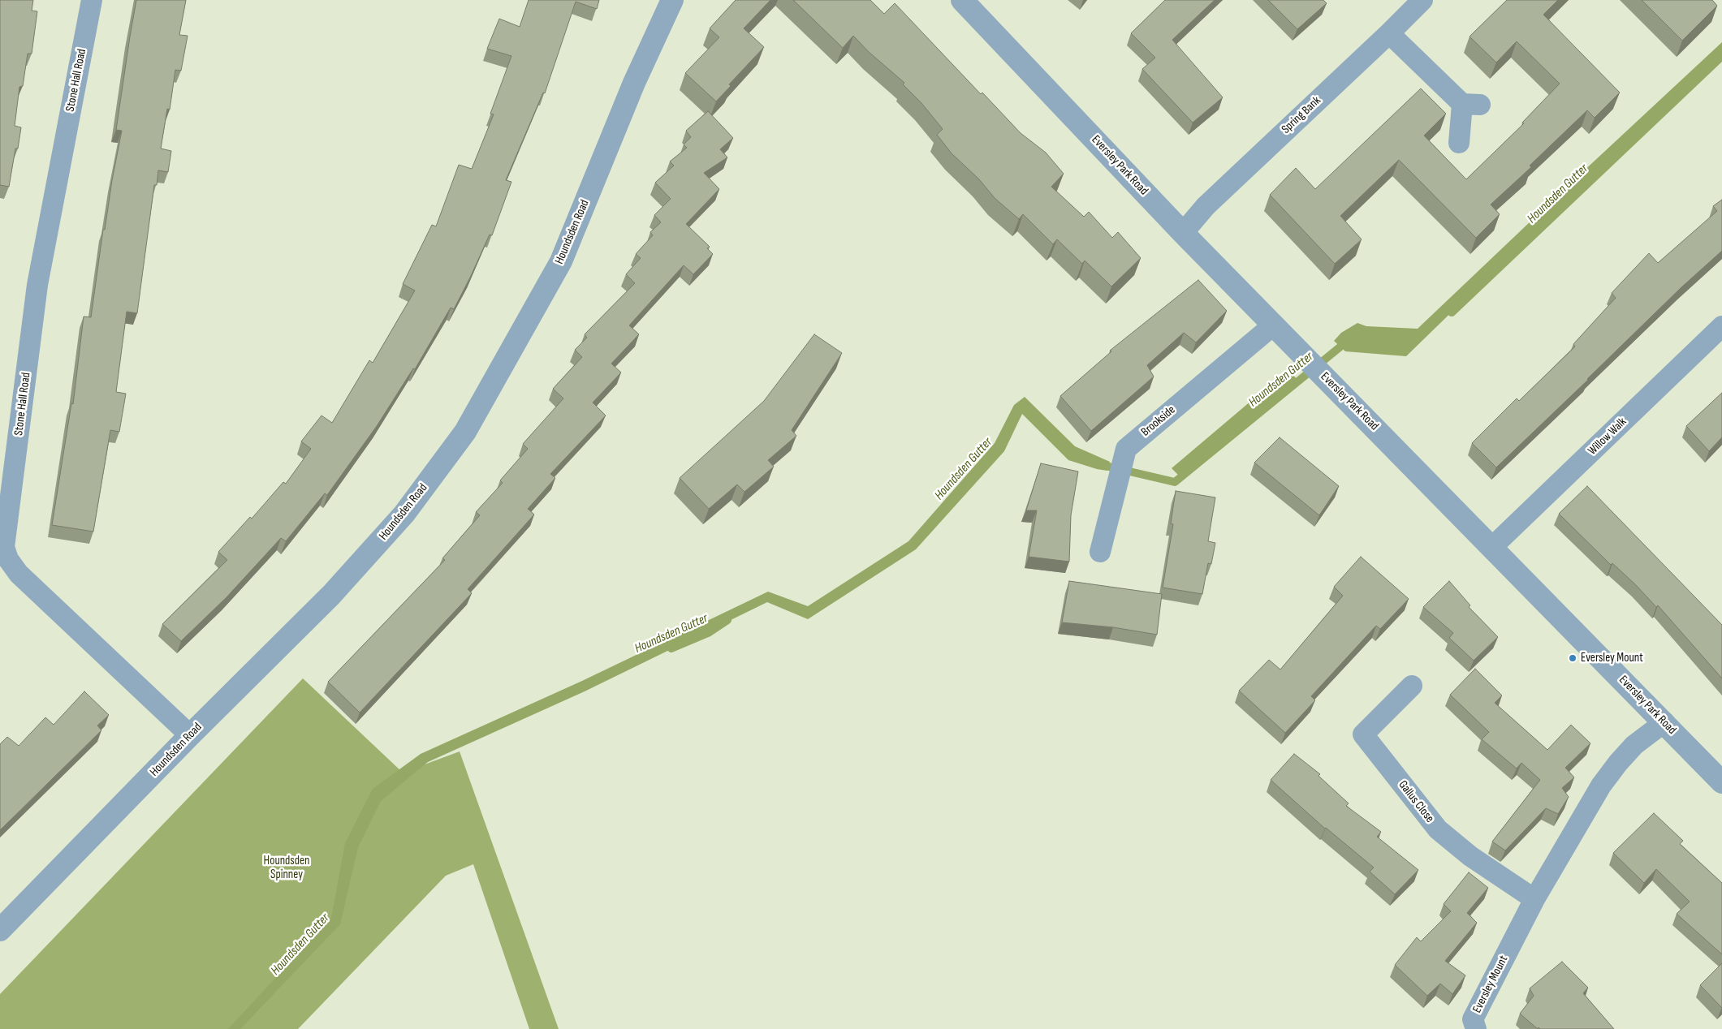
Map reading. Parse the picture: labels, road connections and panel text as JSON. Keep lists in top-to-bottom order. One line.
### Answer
{"streets":{"street":["Stone Hall Road","Spring Bank","Eversley Park Road","Houndsden Road","Brookside","Willow Walk","Gallus Close","Eversley Mount"]},"crossings":[["Stone Hall Road","Houndsden Road"],["Spring Bank","Eversley Park Road"],["Eversley Park Road","Brookside"],["Eversley Park Road","Willow Walk"],["Eversley Park Road","Eversley Mount"],["Gallus Close","Eversley Mount"]],"water":["Houndsden Gutter"],"parks":["Houndsden Spinney"],"places":["Eversley Mount"]}
